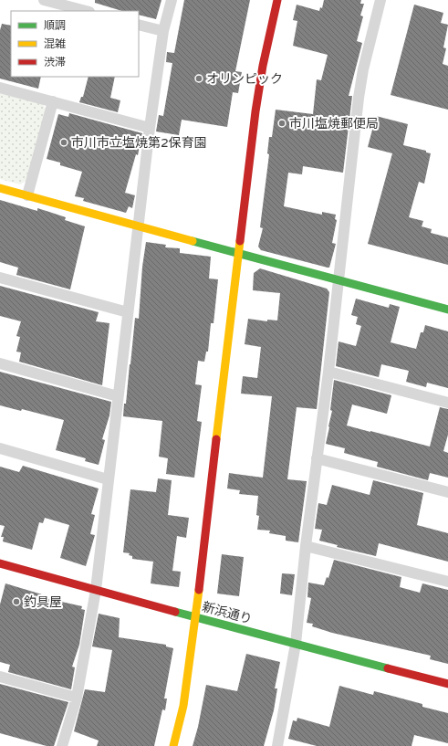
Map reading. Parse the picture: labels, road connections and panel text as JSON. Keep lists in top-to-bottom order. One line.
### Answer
{"streets":{"street":["新浜通り"]},"places":["オリンピック","市川塩焼郵便局","市川市立塩焼第2保育園","釣具屋"],"legend":["順調","混雑","渋滞"]}
